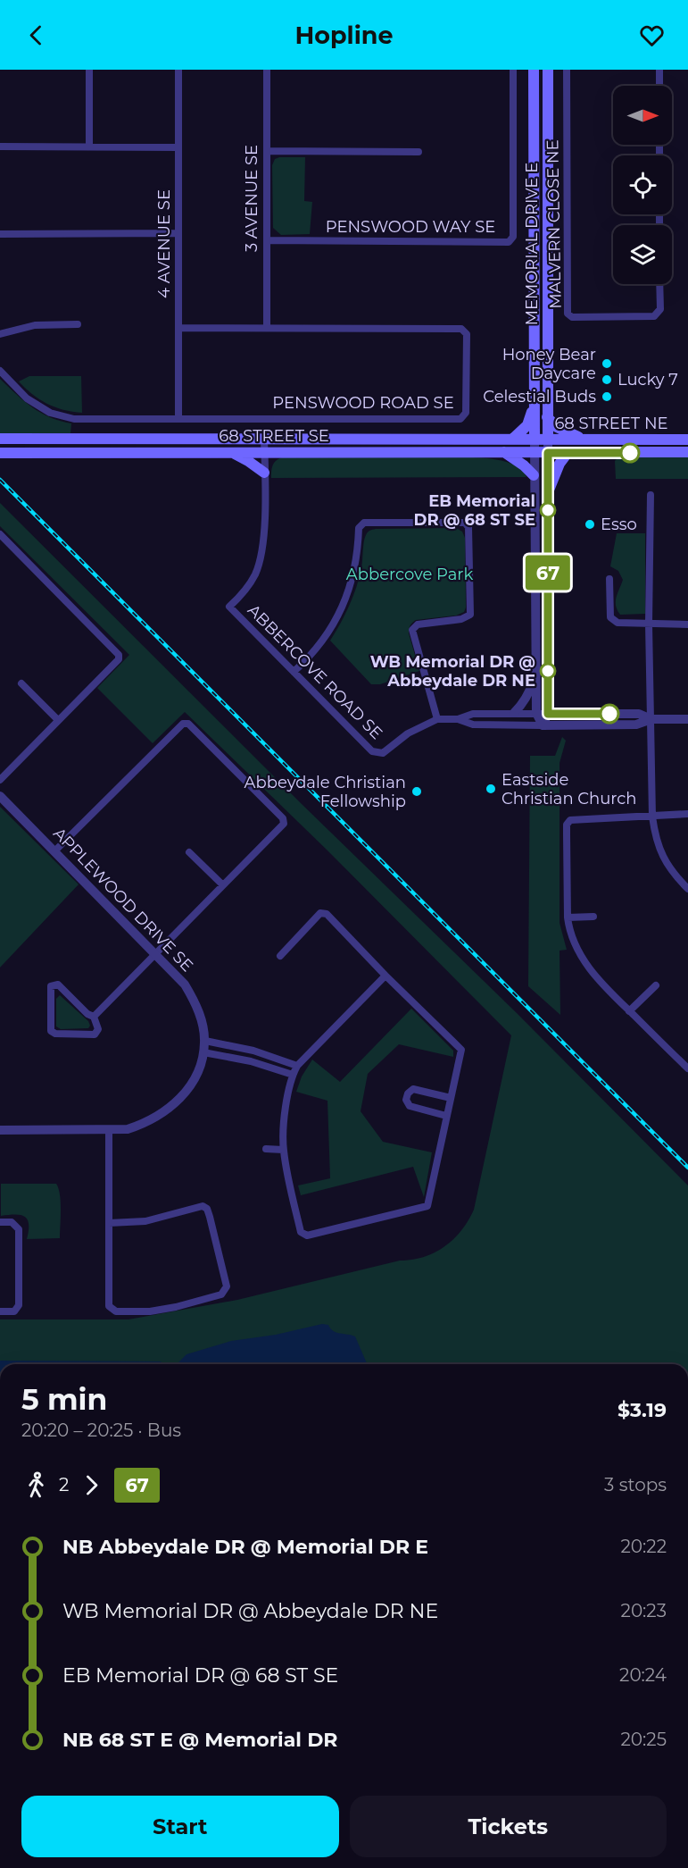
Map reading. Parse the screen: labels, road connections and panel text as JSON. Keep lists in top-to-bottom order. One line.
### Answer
{"streets":{"main road":["MEMORIAL DRIVE E","68 STREET NE","68 STREET SE"],"street":["3 AVENUE SE","MALVERN CLOSE NE","PENSWOOD WAY SE","4 AVENUE SE","PENSWOOD ROAD SE","ABBERCOVE ROAD SE","APPLEWOOD DRIVE SE"]},"crossings":[["3 AVENUE SE","PENSWOOD WAY SE"],["3 AVENUE SE","PENSWOOD ROAD SE"],["4 AVENUE SE","PENSWOOD ROAD SE"],["MEMORIAL DRIVE E","68 STREET NE"],["MEMORIAL DRIVE E","68 STREET SE"],["68 STREET NE","68 STREET SE"]],"parks":["Abbercove Park"],"places":["Honey Bear Daycare","Lucky 7","Celestial Buds","EB Memorial DR @ 68 ST SE","Esso","WB Memorial DR @ Abbeydale DR NE","Eastside Christian Church","Abbeydale Christian Fellowship"],"lines":["bus line 67"],"north":"right","page":{"header":"Hopline","on_map":"67","heading":["5 min","20:20 – 20:25 · Bus","$3.19"],"legs":["2","67","3 stops"],"list":[{"name":"NB Abbeydale DR @ Memorial DR E","value":"20:22"},{"name":"WB Memorial DR @ Abbeydale DR NE","value":"20:23"},{"name":"EB Memorial DR @ 68 ST SE","value":"20:24"},{"name":"NB 68 ST E @ Memorial DR","value":"20:25"}],"buttons":["Start","Tickets"]}}
